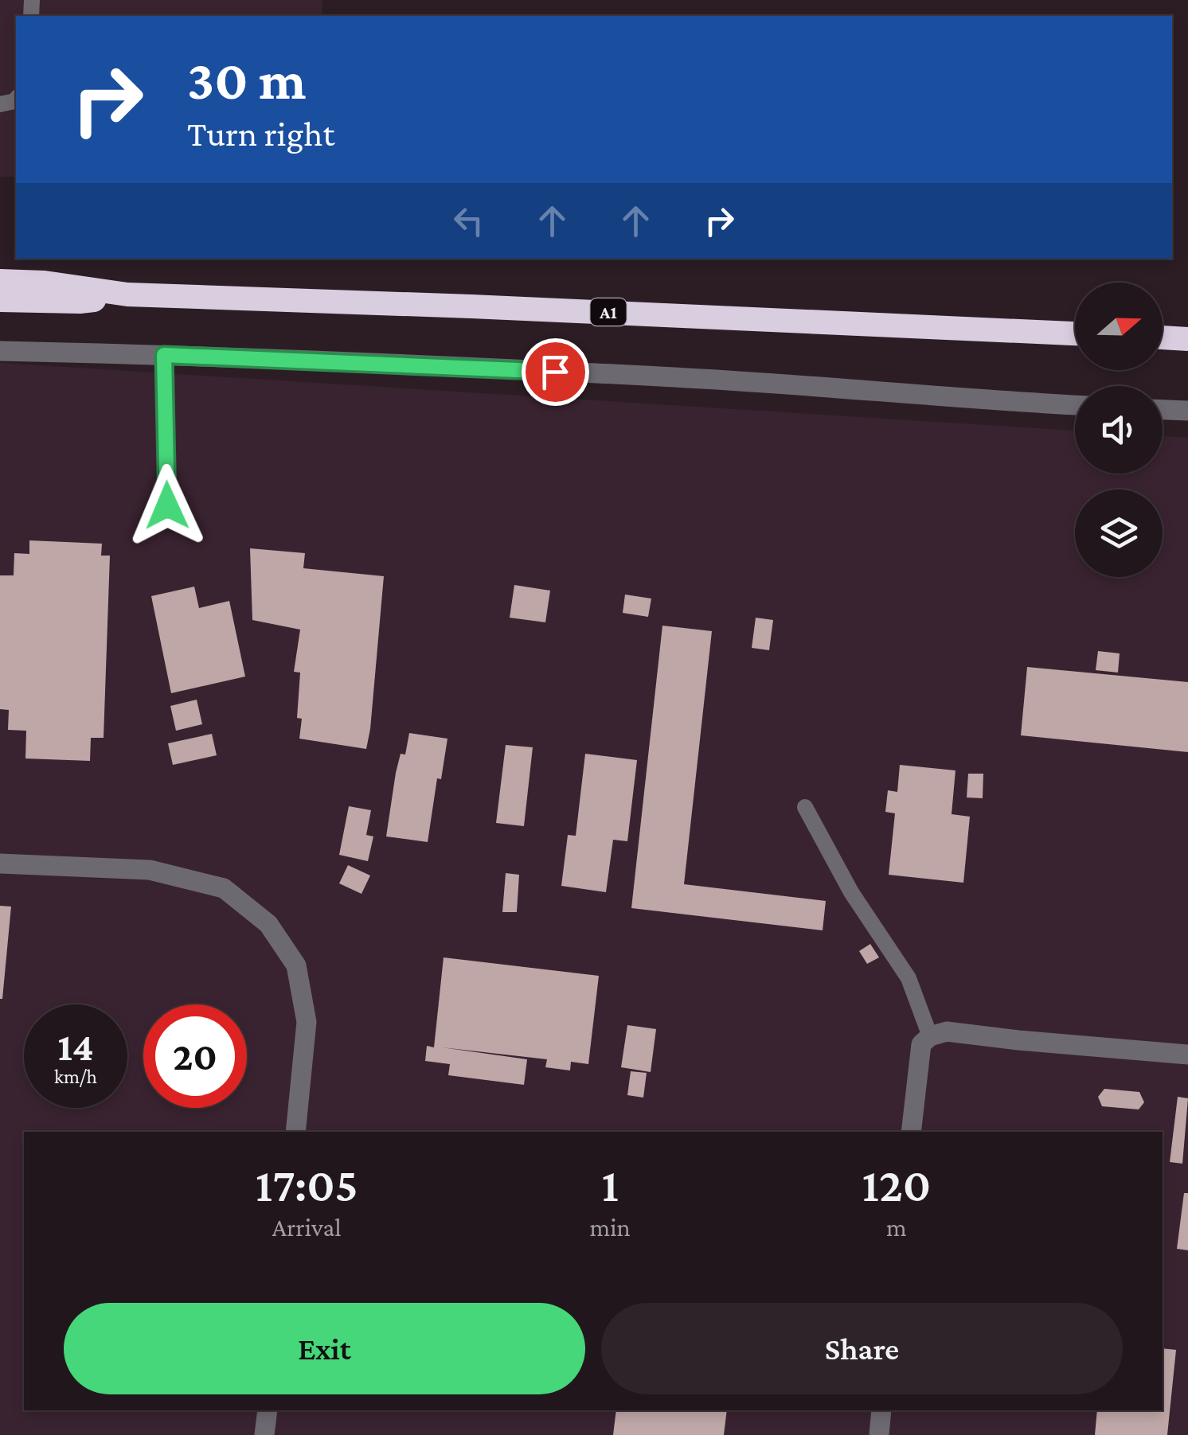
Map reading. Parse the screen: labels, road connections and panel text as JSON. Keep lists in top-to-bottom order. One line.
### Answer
{"streets":{"highway":["A1"]},"north":"right","page":{"turn":["30 m","Turn right"],"speed":"14 km/h","limit":"20","eta":["17:05","Arrival","1","min","120","m"],"buttons":["Exit","Share"]}}
